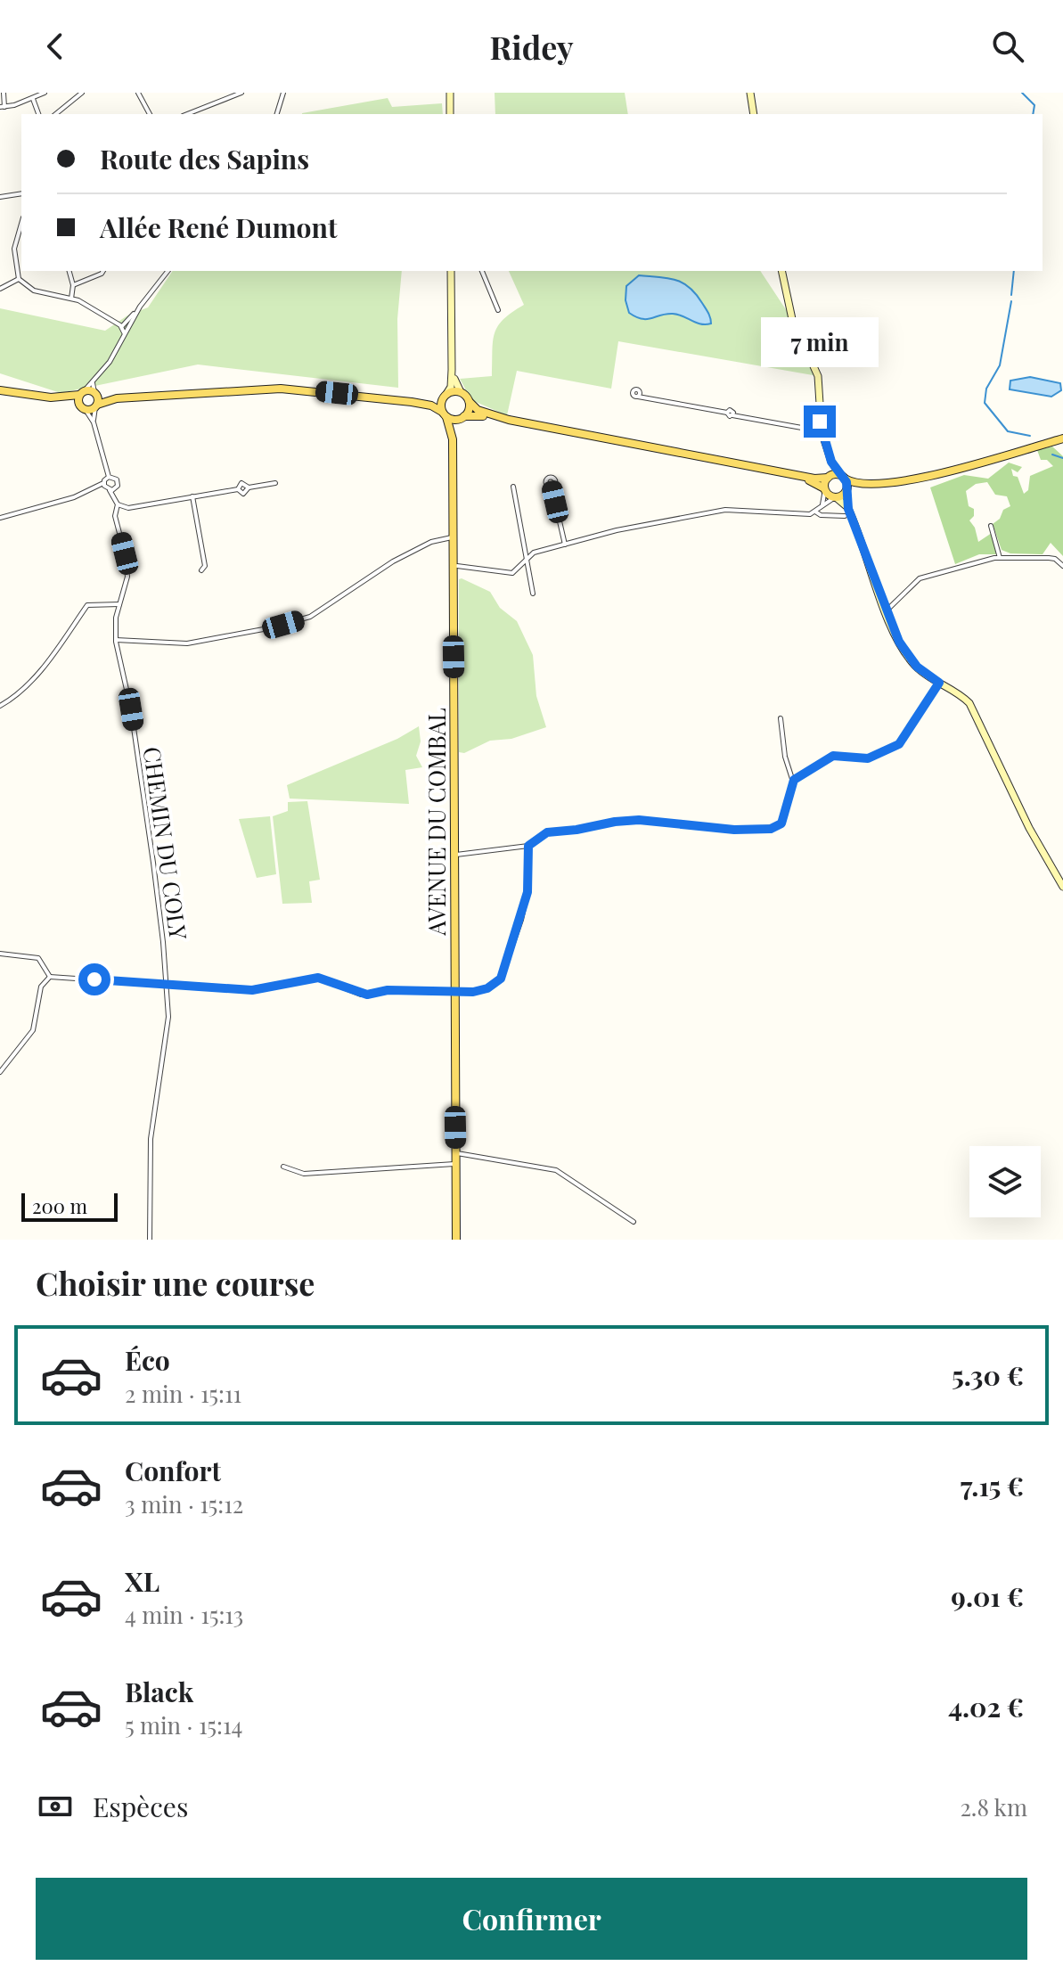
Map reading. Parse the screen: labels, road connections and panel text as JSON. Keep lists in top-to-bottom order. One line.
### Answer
{"streets":{"main road":["AVENUE DU COMBAL"],"street":["CHEMIN DU COLY"]},"scale_bar":"200 m","page":{"header":"Ridey","banner":["Route des Sapins","Allée René Dumont"],"bubble":"7 min","scale":"200 m","heading":"Choisir une course","list":[{"name":"Éco","note":"2 min · 15:11","value":"5.30 €"},{"name":"Confort","note":"3 min · 15:12","value":"7.15 €"},{"name":"XL","note":"4 min · 15:13","value":"9.01 €"},{"name":"Black","note":"5 min · 15:14","value":"4.02 €"}],"pay":["Espèces","2.8 km"],"buttons":"Confirmer"}}
